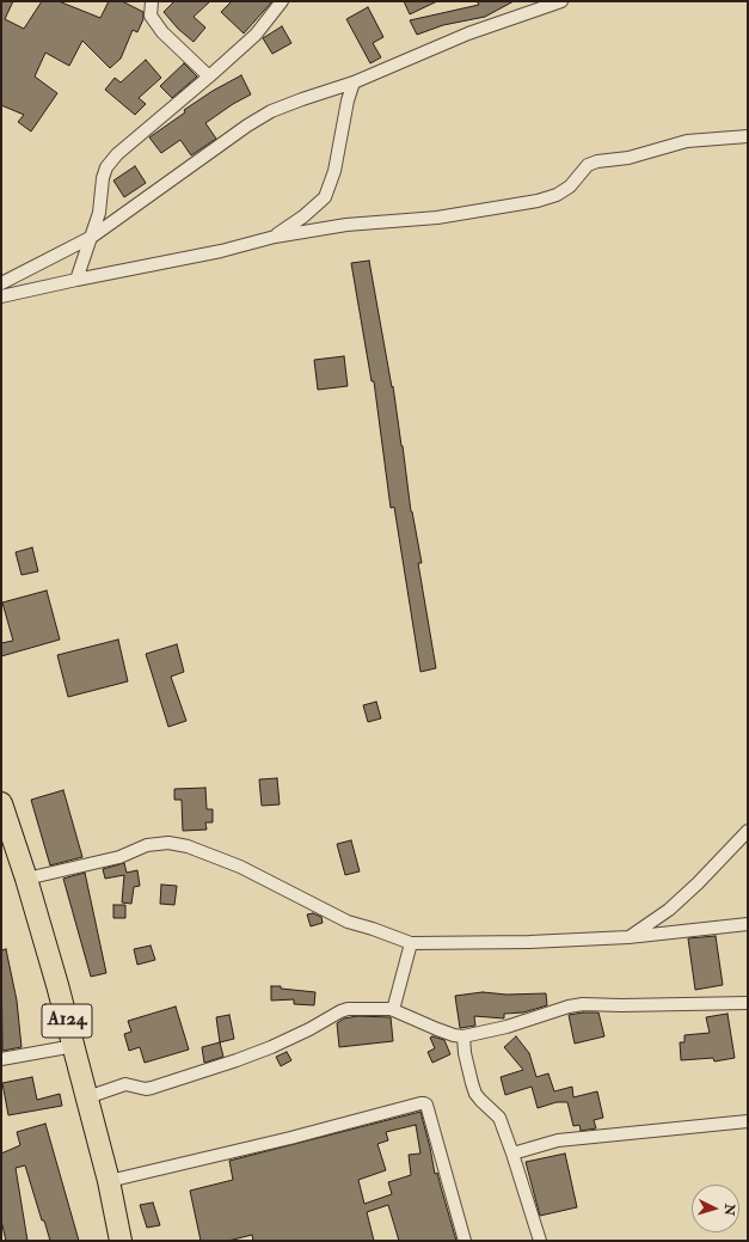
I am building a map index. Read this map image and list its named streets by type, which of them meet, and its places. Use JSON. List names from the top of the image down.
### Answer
{
  "streets": {
    "highway": ["A124"]
  },
  "north": "right"
}
